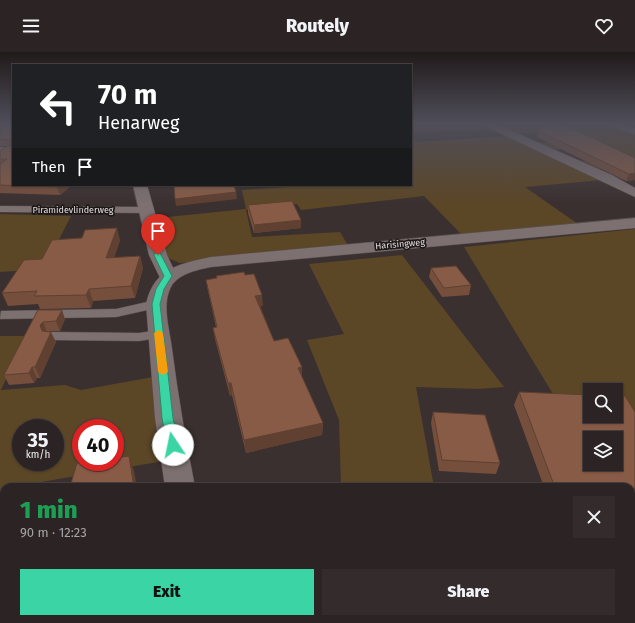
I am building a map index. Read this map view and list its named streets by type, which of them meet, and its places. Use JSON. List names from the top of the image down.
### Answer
{
  "streets": {
    "street": ["Harisingweg"],
    "lane": ["Piramidevlinderweg"]
  },
  "page": {
    "header": "Routely",
    "turn": ["70 m", "Henarweg"],
    "then": "Then",
    "speed": "35 km/h",
    "limit": "40",
    "heading": ["1 min", "90 m · 12:23"],
    "buttons": ["Exit", "Share"]
  }
}
